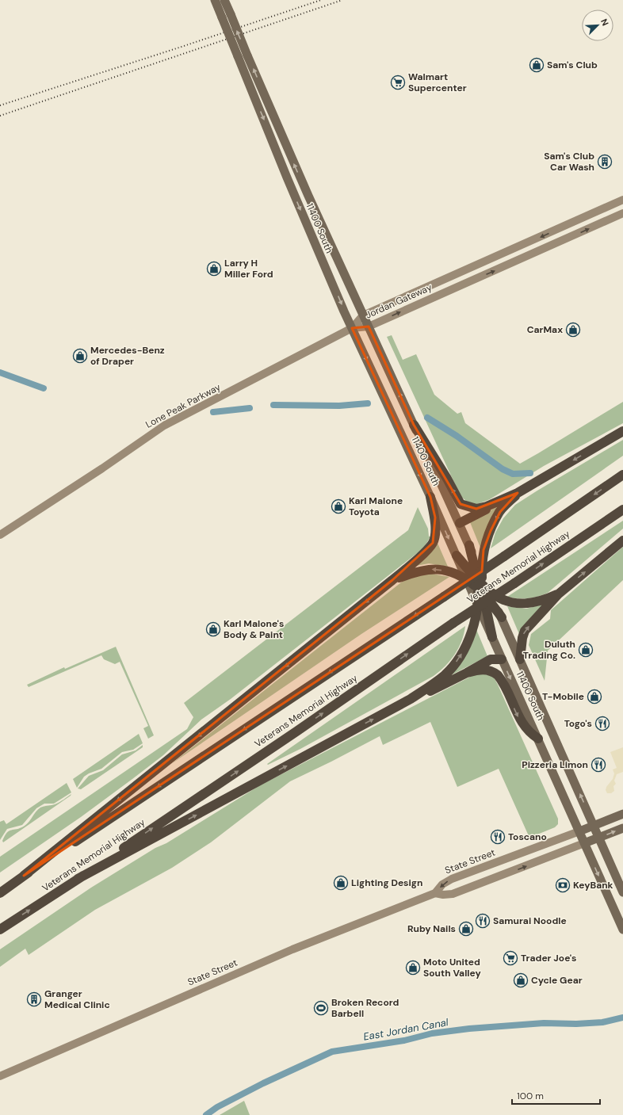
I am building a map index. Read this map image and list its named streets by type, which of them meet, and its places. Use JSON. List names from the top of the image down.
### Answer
{
  "streets": {
    "highway": ["Veterans Memorial Highway"],
    "main road": [
      "11400 South",
      "Jordan Gateway",
      "Lone Peak Parkway",
      "State Street"
    ]
  },
  "crossings": [
    ["11400 South", "Jordan Gateway"],
    ["11400 South", "Lone Peak Parkway"],
    ["11400 South", "State Street"],
    ["Jordan Gateway", "Lone Peak Parkway"]
  ],
  "water": ["East Jordan Canal"],
  "places": {
    "shop": [
      "Sam's Club",
      "Larry H Miller Ford",
      "CarMax",
      "Mercedes-Benz of Draper",
      "Karl Malone Toyota",
      "Karl Malone's Body & Paint",
      "Duluth Trading Co.",
      "T-Mobile",
      "Lighting Design",
      "Ruby Nails",
      "Moto United South Valley",
      "Cycle Gear"
    ],
    "supermarket": ["Walmart Supercenter", "Trader Joe's"],
    "building": ["Sam's Club Car Wash", "Granger Medical Clinic"],
    "restaurant": [
      "Togo's",
      "Pizzeria Limon",
      "Toscano",
      "Samurai Noodle"
    ],
    "bank": ["KeyBank"],
    "sports": ["Broken Record Barbell"]
  },
  "scale_bar": "100 m",
  "north": "top right"
}
